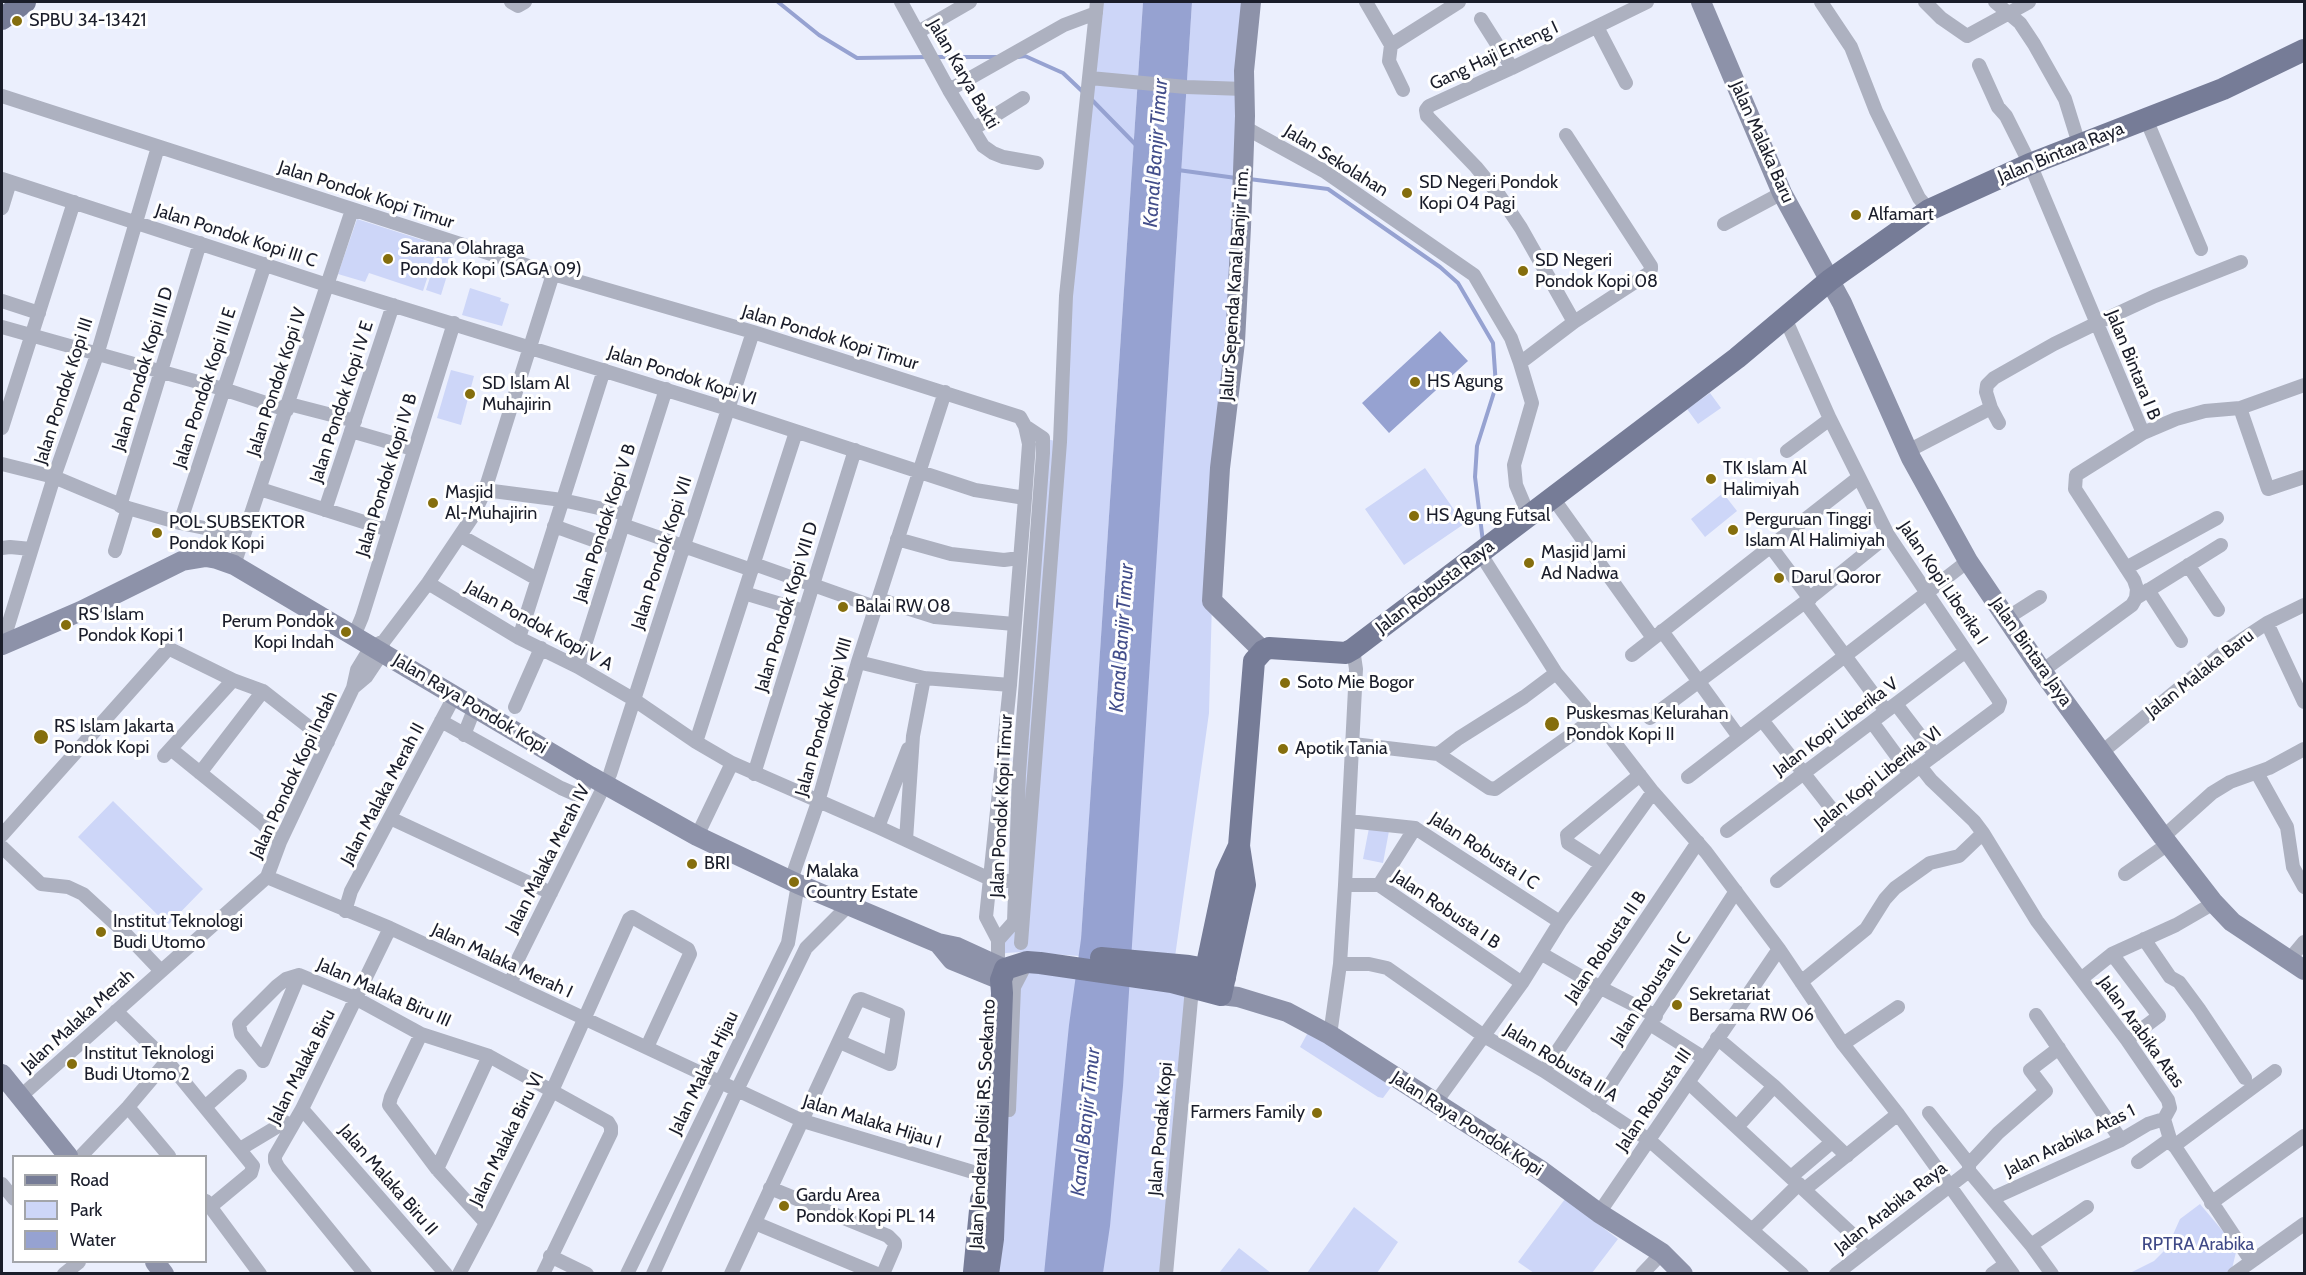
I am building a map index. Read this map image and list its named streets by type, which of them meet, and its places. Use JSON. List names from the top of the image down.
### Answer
{
  "streets": {
    "main road": [
      "Jalan Bintara Raya",
      "Jalan Robusta Raya",
      "Jalan Raya Pondok Kopi",
      "Jalan Jenderal Polisi RS. Soekanto"
    ],
    "street": [
      "Gang Haji Enteng I",
      "Jalan Karya Bakti",
      "Jalan Malaka Baru",
      "Jalan Sekolahan",
      "Jalan Pondok Kopi Timur",
      "Jalan Pondok Kopi III C",
      "Jalur Sependa Kanal Banjir Tim.",
      "Jalan Bintara I B",
      "Jalan Pondok Kopi III D",
      "Jalan Pondok Kopi VI",
      "Jalan Pondok Kopi IV",
      "Jalan Pondok Kopi III E",
      "Jalan Pondok Kopi III",
      "Jalan Pondok Kopi IV E",
      "Jalan Pondok Kopi IV B",
      "Jalan Pondok Kopi V B",
      "Jalan Pondok Kopi VII",
      "Jalan Kopi Liberika I",
      "Jalan Pondok Kopi VII D",
      "Jalan Pondok Kopi V A",
      "Jalan Bintara Jaya",
      "Jalan Pondok Kopi VIII",
      "Jalan Kopi Liberika V",
      "Jalan Pondok Kopi Indah",
      "Jalan Kopi Liberika VI",
      "Jalan Malaka Merah II",
      "Jalan Robusta I C",
      "Jalan Malaka Merah IV",
      "Jalan Robusta I B",
      "Jalan Robusta II B",
      "Jalan Malaka Merah I",
      "Jalan Robusta II C",
      "Jalan Malaka Biru III",
      "Jalan Malaka Merah",
      "Jalan Arabika Atas",
      "Jalan Robusta II A",
      "Jalan Malaka Biru",
      "Jalan Malaka Hijau",
      "Jalan Robusta III",
      "Jalan Malaka Hijau I",
      "Jalan Pondak Kopi",
      "Jalan Malaka Biru VI",
      "Jalan Arabika Atas 1",
      "Jalan Malaka Biru II",
      "Jalan Arabika Raya"
    ]
  },
  "crossings": [
    ["Jalan Malaka Baru", "Jalan Bintara Raya"],
    ["Jalan Malaka Baru", "Jalan Robusta Raya"],
    ["Jalan Malaka Baru", "Jalan Bintara Jaya"],
    ["Jalan Bintara Raya", "Jalan Bintara I B"],
    ["Jalan Bintara Raya", "Jalan Robusta Raya"],
    ["Jalan Bintara Raya", "Jalan Bintara Jaya"],
    ["Jalan Sekolahan", "Jalur Sependa Kanal Banjir Tim."],
    ["Jalan Sekolahan", "Jalan Robusta Raya"],
    ["Jalan Pondok Kopi Timur", "Jalan Pondok Kopi VI"],
    ["Jalan Pondok Kopi Timur", "Jalan Pondok Kopi IV"],
    ["Jalan Pondok Kopi Timur", "Jalan Pondok Kopi III"],
    ["Jalan Pondok Kopi Timur", "Jalan Pondok Kopi VII"],
    ["Jalan Pondok Kopi Timur", "Jalan Pondok Kopi V A"],
    ["Jalan Pondok Kopi Timur", "Jalan Raya Pondok Kopi"],
    ["Jalan Pondok Kopi Timur", "Jalan Pondok Kopi VIII"],
    ["Jalan Pondok Kopi Timur", "Jalan Pondok Kopi Indah"],
    ["Jalan Pondok Kopi Timur", "Jalan Jenderal Polisi RS. Soekanto"],
    ["Jalan Pondok Kopi III C", "Jalan Pondok Kopi III D"],
    ["Jalan Pondok Kopi III C", "Jalan Pondok Kopi VI"],
    ["Jalan Pondok Kopi III C", "Jalan Pondok Kopi IV"],
    ["Jalan Pondok Kopi III C", "Jalan Pondok Kopi III E"],
    ["Jalan Pondok Kopi III C", "Jalan Pondok Kopi III"],
    ["Jalan Pondok Kopi VI", "Jalan Pondok Kopi IV"],
    ["Jalan Pondok Kopi VI", "Jalan Pondok Kopi IV E"],
    ["Jalan Pondok Kopi VI", "Jalan Pondok Kopi IV B"],
    ["Jalan Pondok Kopi VI", "Jalan Pondok Kopi V B"],
    ["Jalan Pondok Kopi VI", "Jalan Pondok Kopi VII"],
    ["Jalan Pondok Kopi VI", "Jalan Pondok Kopi VII D"],
    ["Jalan Pondok Kopi VI", "Jalan Pondok Kopi VIII"],
    ["Jalan Pondok Kopi VI", "Jalan Pondok Kopi Indah"],
    ["Jalan Pondok Kopi IV", "Jalan Raya Pondok Kopi"],
    ["Jalan Pondok Kopi III", "Jalan Raya Pondok Kopi"],
    ["Jalan Pondok Kopi IV B", "Jalan Raya Pondok Kopi"],
    ["Jalan Pondok Kopi V B", "Jalan Pondok Kopi V A"],
    ["Jalan Pondok Kopi VII", "Jalan Pondok Kopi V A"],
    ["Jalan Pondok Kopi VII", "Jalan Raya Pondok Kopi"],
    ["Jalan Pondok Kopi VII", "Jalan Malaka Merah IV"],
    ["Jalan Kopi Liberika I", "Jalan Robusta Raya"],
    ["Jalan Kopi Liberika I", "Jalan Kopi Liberika V"],
    ["Jalan Kopi Liberika I", "Jalan Kopi Liberika VI"],
    ["Jalan Robusta Raya", "Jalan Bintara Jaya"],
    ["Jalan Pondok Kopi VII D", "Jalan Pondok Kopi V A"],
    ["Jalan Pondok Kopi V A", "Jalan Pondok Kopi VIII"],
    ["Jalan Pondok Kopi V A", "Jalan Pondok Kopi Indah"],
    ["Jalan Raya Pondok Kopi", "Jalan Pondok Kopi VIII"],
    ["Jalan Raya Pondok Kopi", "Jalan Pondok Kopi Indah"],
    ["Jalan Raya Pondok Kopi", "Jalan Malaka Merah II"],
    ["Jalan Raya Pondok Kopi", "Jalan Malaka Merah IV"],
    ["Jalan Raya Pondok Kopi", "Jalan Malaka Hijau"],
    ["Jalan Raya Pondok Kopi", "Jalan Robusta III"],
    ["Jalan Raya Pondok Kopi", "Jalan Jenderal Polisi RS. Soekanto"],
    ["Jalan Raya Pondok Kopi", "Jalan Pondak Kopi"],
    ["Jalan Pondok Kopi VIII", "Jalan Malaka Hijau"],
    ["Jalan Kopi Liberika V", "Jalan Arabika Atas"],
    ["Jalan Pondok Kopi Indah", "Jalan Malaka Merah I"],
    ["Jalan Pondok Kopi Indah", "Jalan Malaka Merah"],
    ["Jalan Kopi Liberika VI", "Jalan Arabika Atas"],
    ["Jalan Malaka Merah II", "Jalan Malaka Merah I"],
    ["Jalan Malaka Merah IV", "Jalan Malaka Merah I"],
    ["Jalan Robusta II B", "Jalan Robusta II A"],
    ["Jalan Malaka Merah I", "Jalan Malaka Merah"],
    ["Jalan Malaka Merah I", "Jalan Malaka Biru"],
    ["Jalan Malaka Merah I", "Jalan Malaka Hijau"],
    ["Jalan Malaka Merah I", "Jalan Malaka Hijau I"],
    ["Jalan Malaka Merah I", "Jalan Malaka Biru VI"],
    ["Jalan Robusta II C", "Jalan Robusta II A"],
    ["Jalan Malaka Biru III", "Jalan Malaka Biru"],
    ["Jalan Malaka Biru III", "Jalan Malaka Biru VI"],
    ["Jalan Arabika Atas", "Jalan Arabika Atas 1"],
    ["Jalan Robusta II A", "Jalan Robusta III"],
    ["Jalan Malaka Biru", "Jalan Malaka Biru II"],
    ["Jalan Malaka Hijau", "Jalan Malaka Hijau I"],
    ["Jalan Malaka Hijau I", "Jalan Jenderal Polisi RS. Soekanto"]
  ],
  "water": ["Kanal Banjir Timur"],
  "parks": ["RPTRA Arabika"],
  "places": [
    "SPBU 34-13421",
    "SD Negeri Pondok Kopi 04 Pagi",
    "Alfamart",
    "Sarana Olahraga Pondok Kopi (SAGA 09)",
    "SD Negeri Pondok Kopi 08",
    "HS Agung",
    "SD Islam Al Muhajirin",
    "TK Islam Al Halimiyah",
    "Masjid Al-Muhajirin",
    "HS Agung Futsal",
    "Perguruan Tinggi Islam Al Halimiyah",
    "POL SUBSEKTOR Pondok Kopi",
    "Masjid Jami Ad Nadwa",
    "Darul Qoror",
    "Balai RW 08",
    "RS Islam Pondok Kopi 1",
    "Perum Pondok Kopi Indah",
    "Soto Mie Bogor",
    "Puskesmas Kelurahan Pondok Kopi II",
    "RS Islam Jakarta Pondok Kopi",
    "Apotik Tania",
    "BRI",
    "Malaka Country Estate",
    "Institut Teknologi Budi Utomo",
    "Sekretariat Bersama RW 06",
    "Institut Teknologi Budi Utomo 2",
    "Farmers Family",
    "Gardu Area Pondok Kopi PL 14"
  ],
  "legend": ["Road", "Park", "Water"]
}
